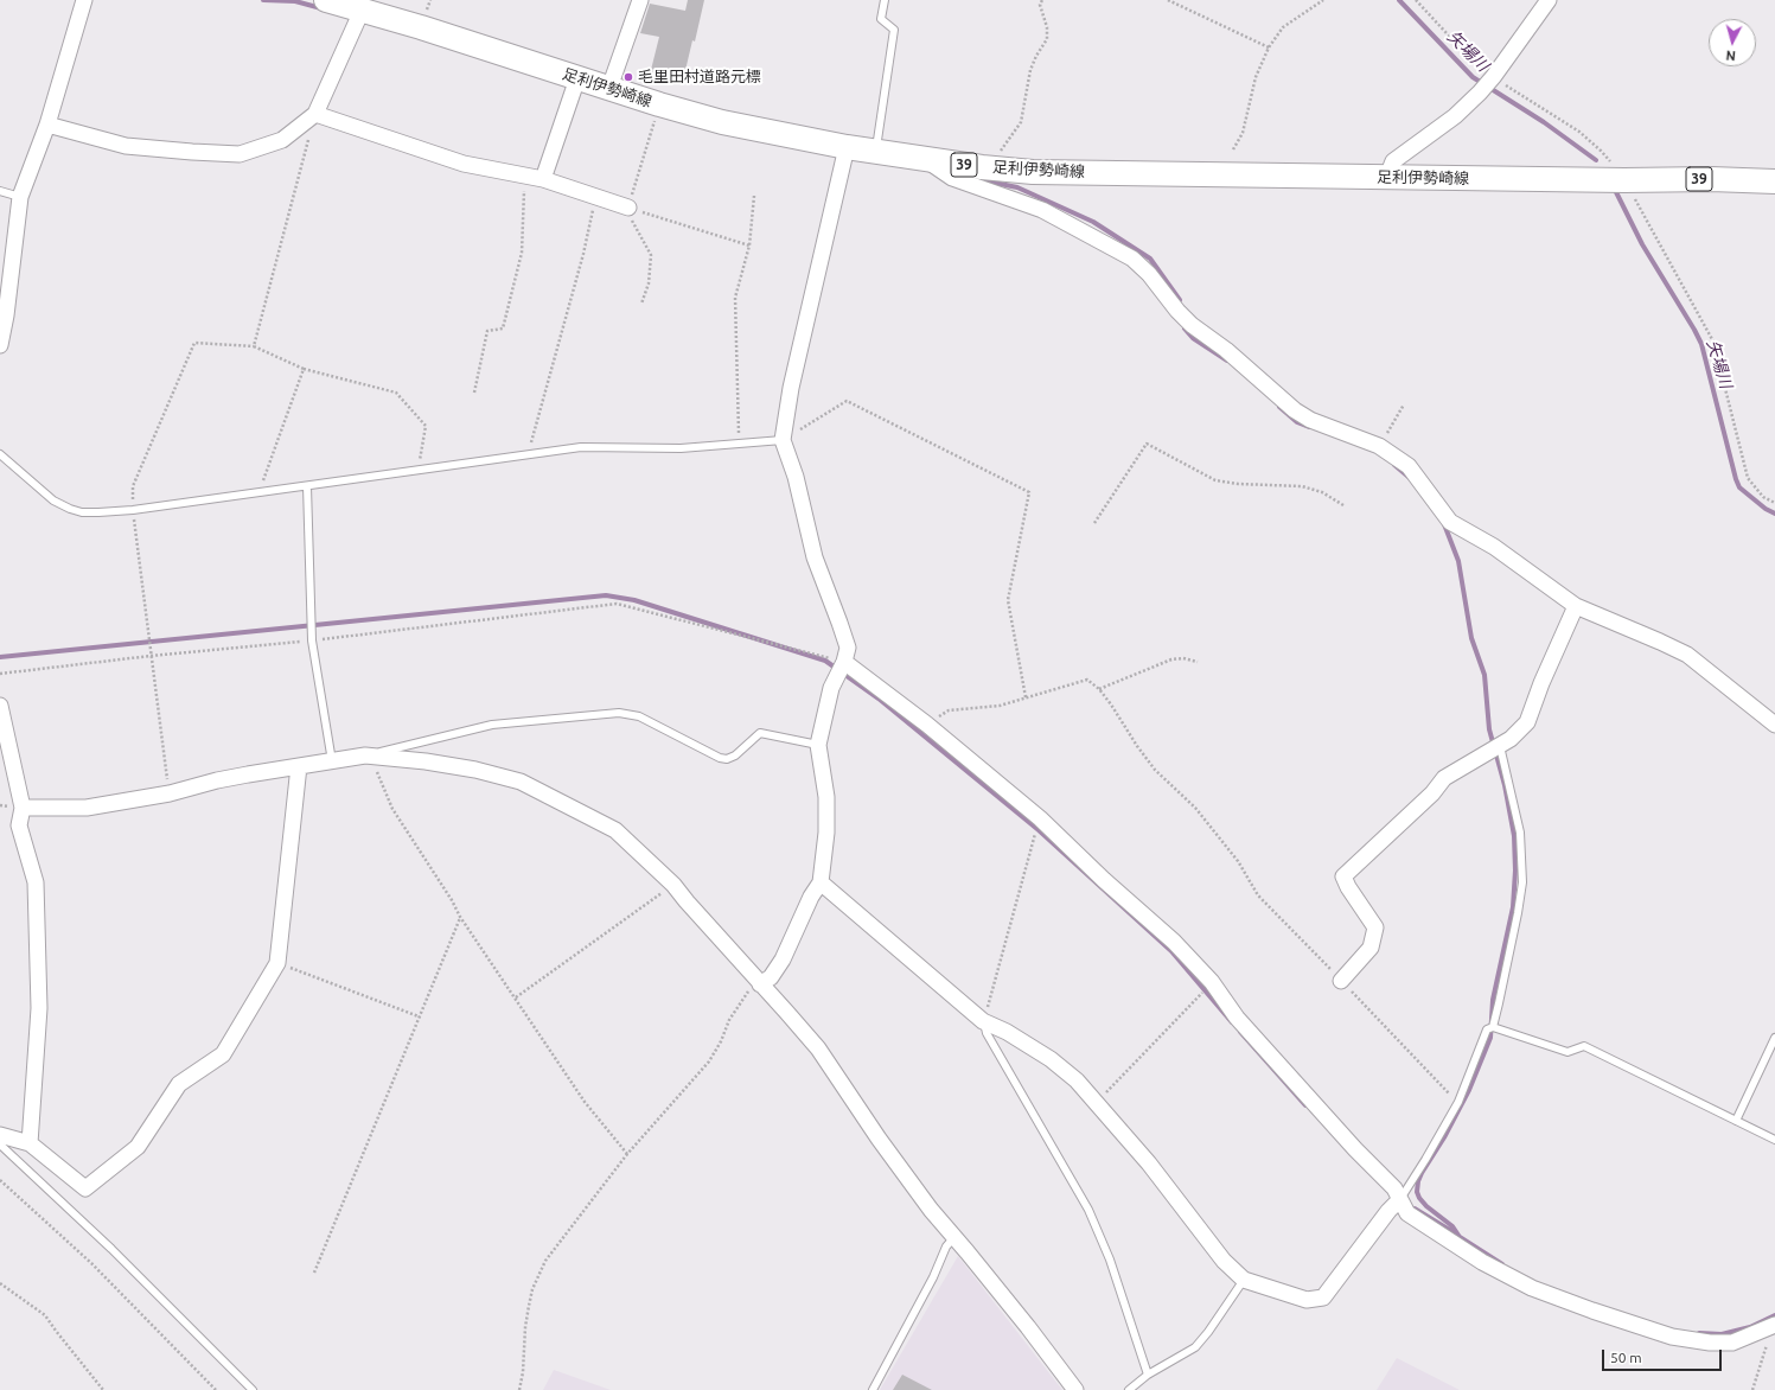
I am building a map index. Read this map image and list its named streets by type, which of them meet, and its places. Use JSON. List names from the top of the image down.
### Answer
{
  "streets": {
    "main road": ["足利伊勢崎線", "39"]
  },
  "water": ["矢場川"],
  "places": ["毛里田村道路元標"],
  "scale_bar": "50 m",
  "north": "bottom"
}
